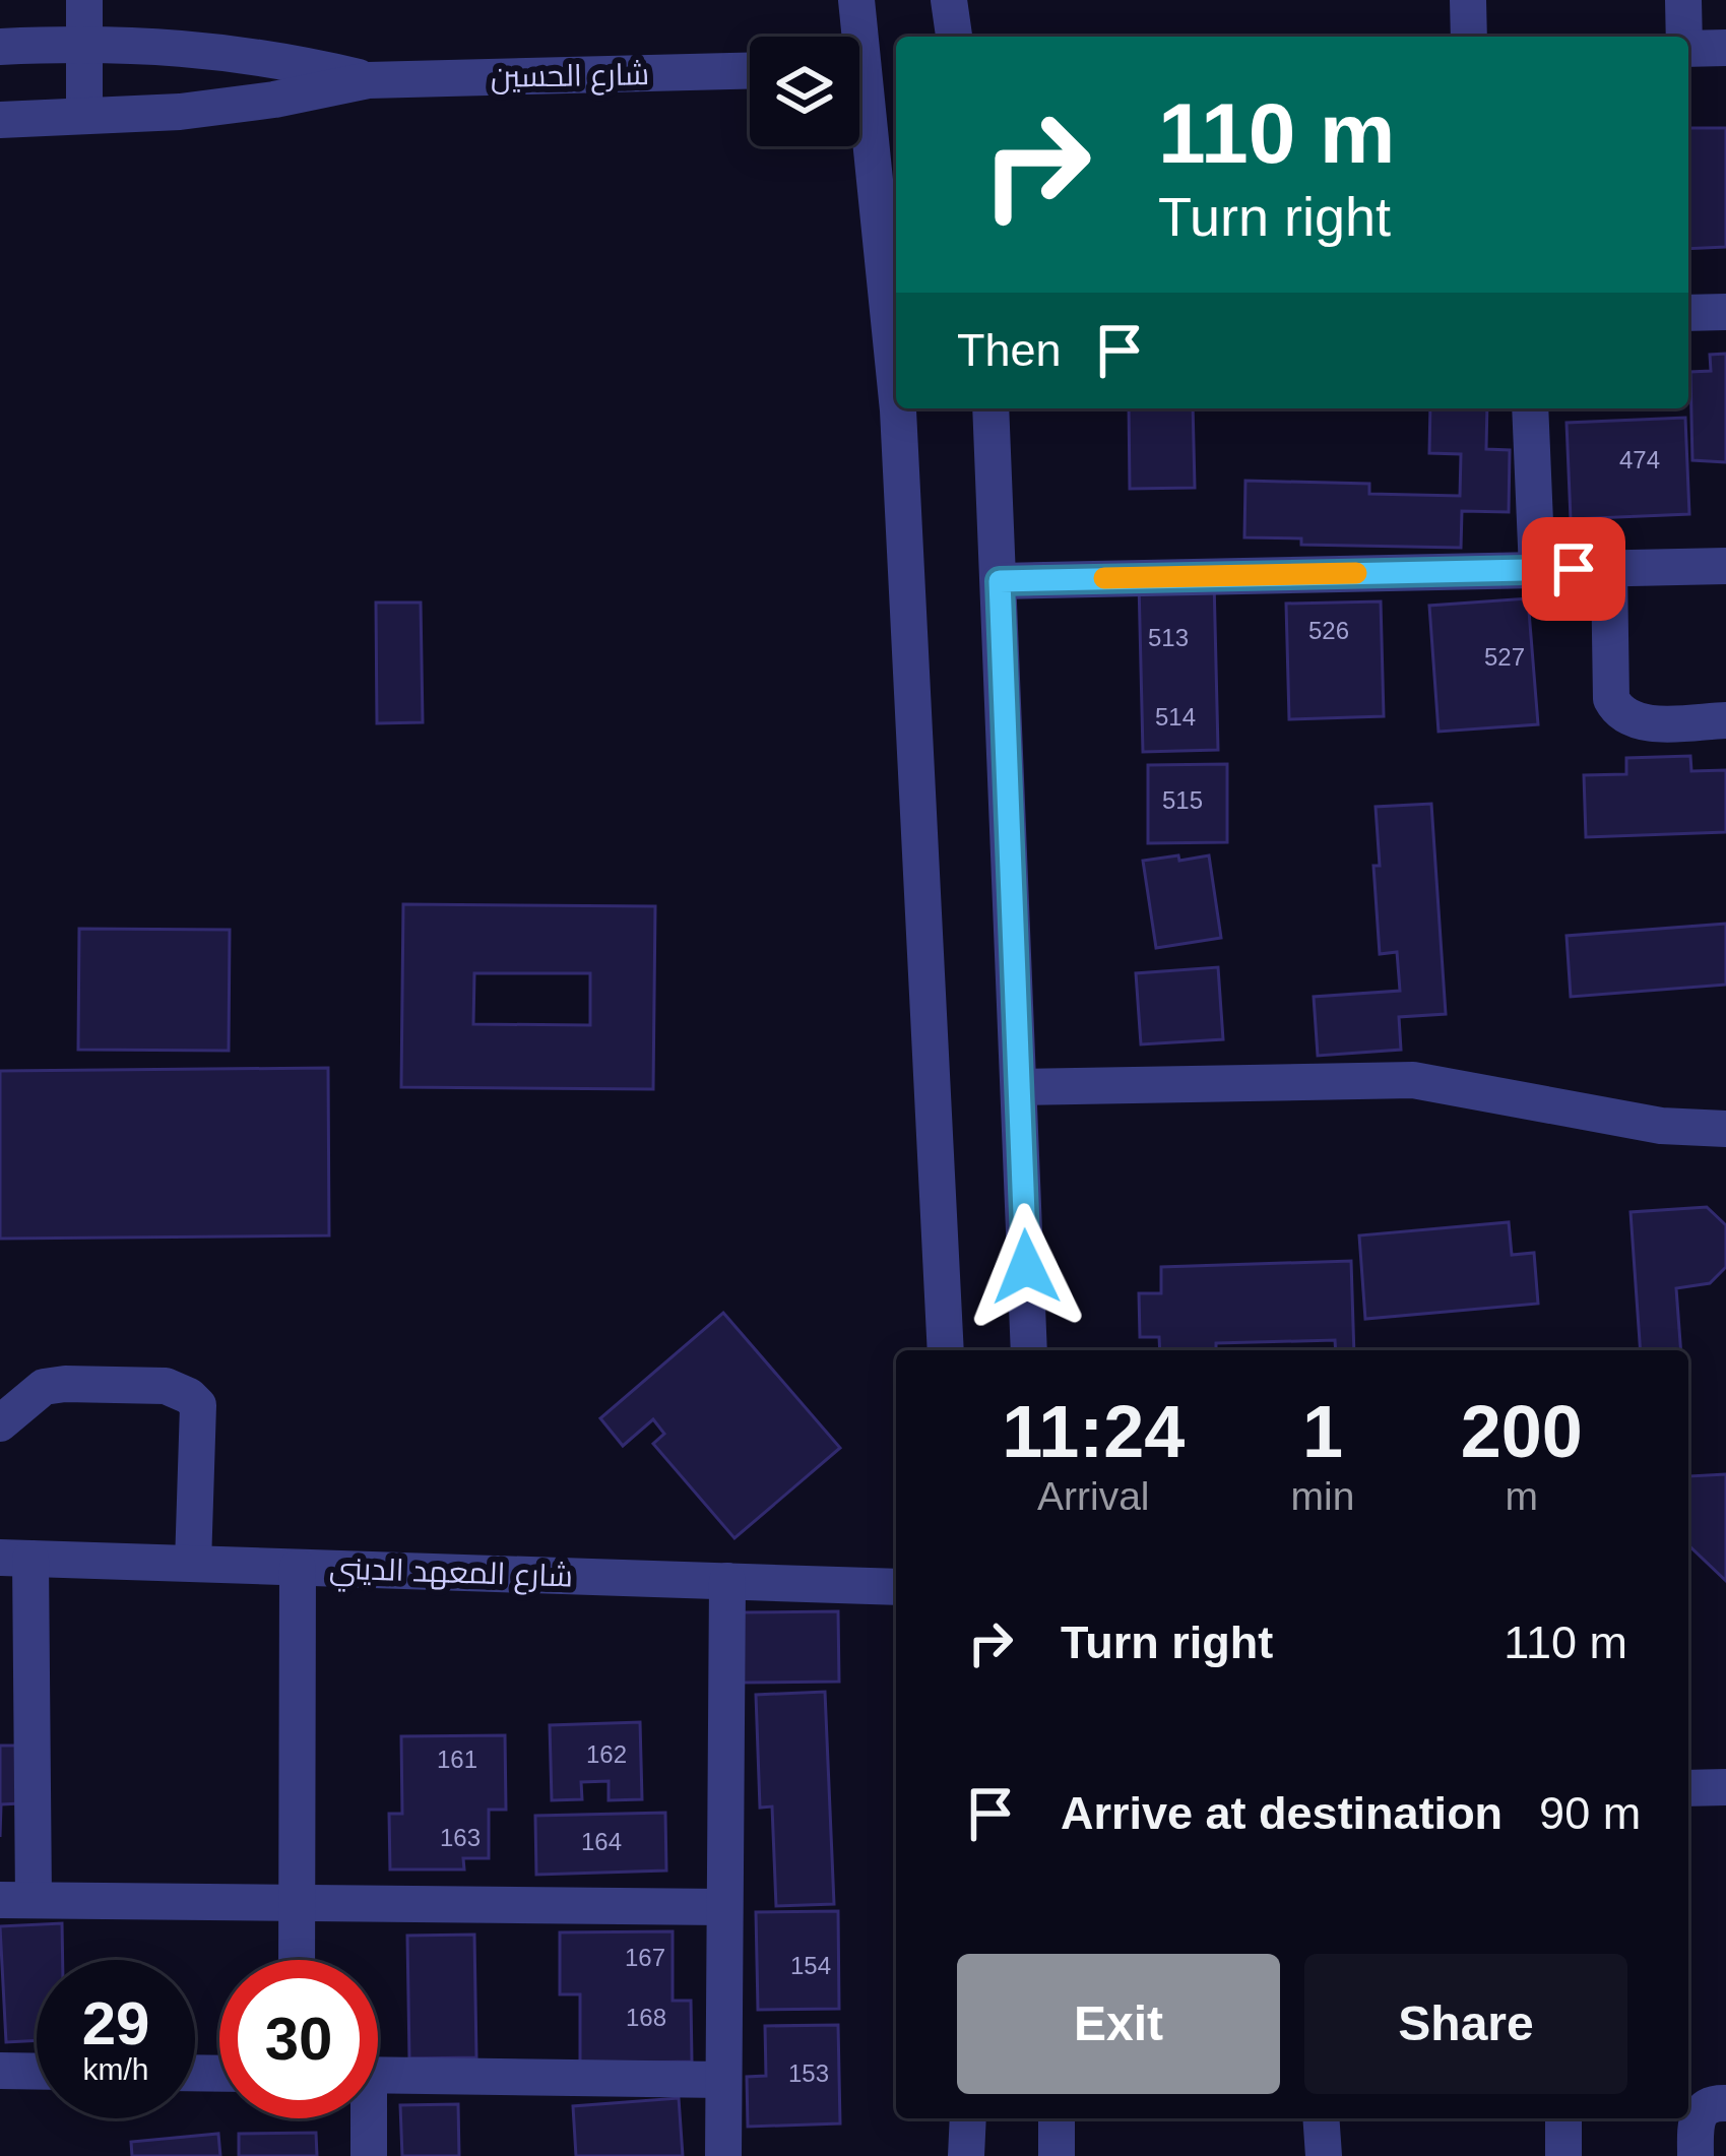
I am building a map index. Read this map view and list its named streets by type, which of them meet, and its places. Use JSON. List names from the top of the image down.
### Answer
{
  "streets": {
    "street": ["شارع الحسين", "شارع المعهد الديني"]
  },
  "house_numbers": [
    "474",
    "526",
    "513",
    "527",
    "514",
    "515",
    "162",
    "161",
    "163",
    "164",
    "167",
    "154",
    "168",
    "153"
  ],
  "page": {
    "turn": ["110 m", "Turn right"],
    "then": "Then",
    "eta": [
      "11:24",
      "Arrival",
      "1",
      "min",
      "200",
      "m"
    ],
    "list": [
      {
        "name": "Turn right",
        "value": "110 m"
      },
      {
        "name": "Arrive at destination",
        "value": "90 m"
      }
    ],
    "buttons": ["Exit", "Share"],
    "speed": "29 km/h",
    "limit": "30"
  }
}
